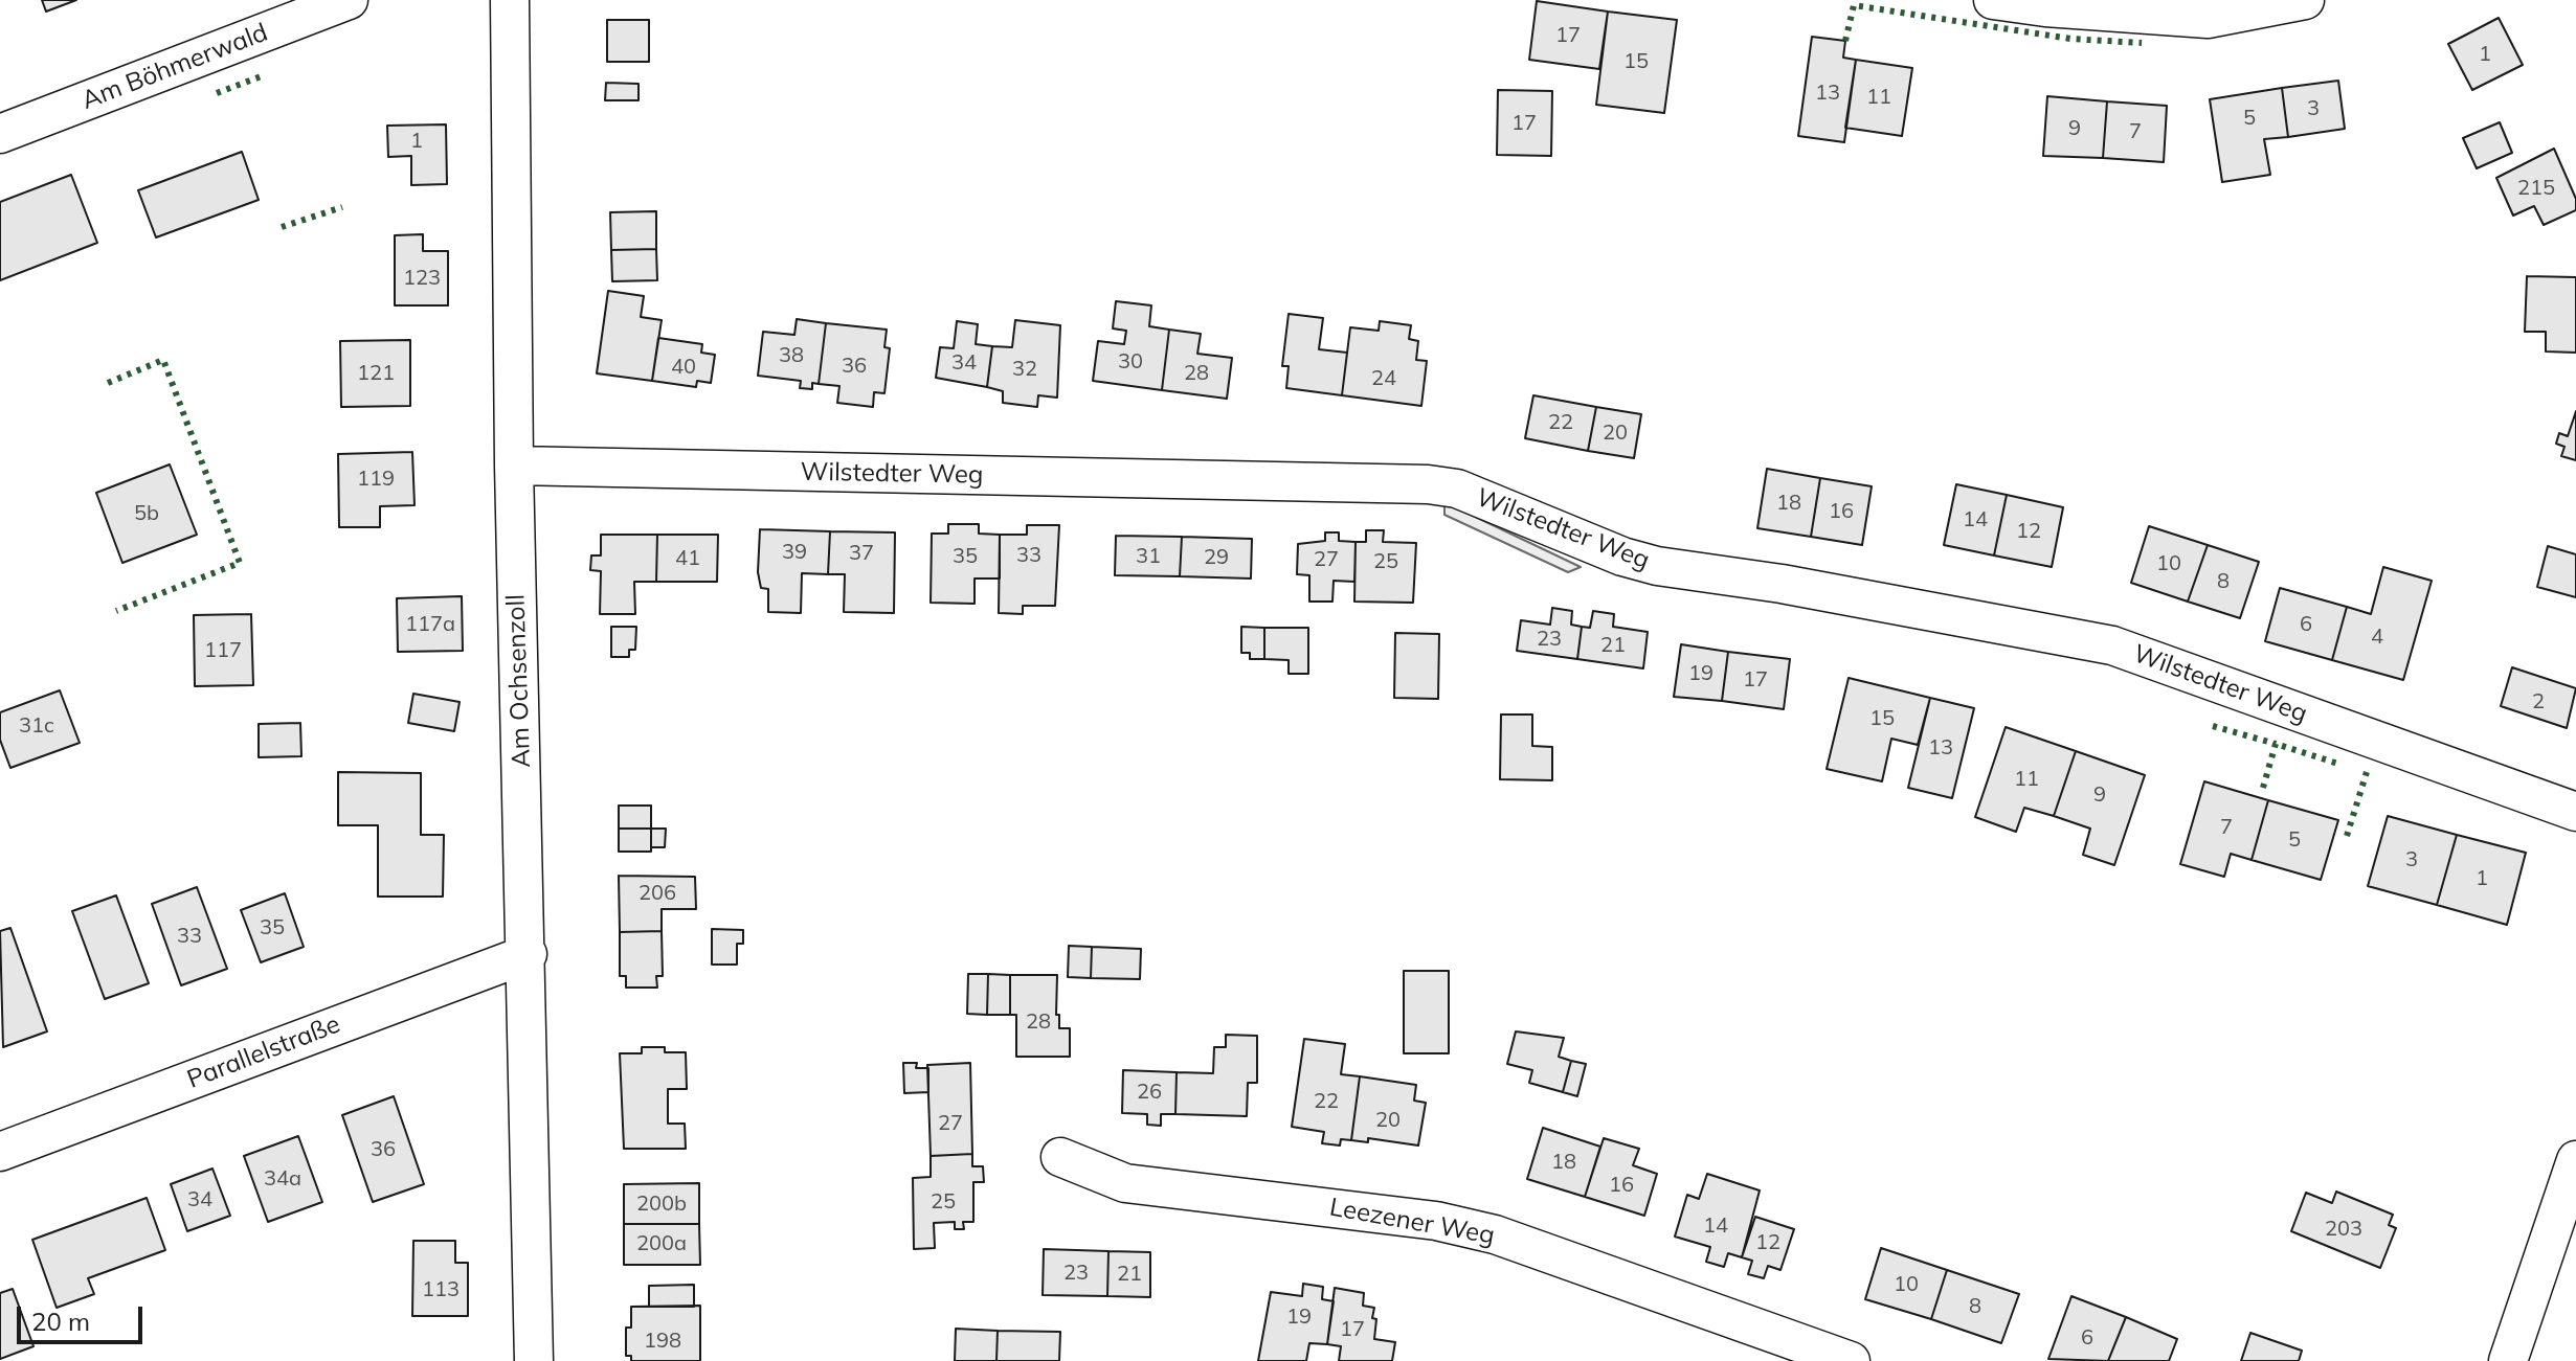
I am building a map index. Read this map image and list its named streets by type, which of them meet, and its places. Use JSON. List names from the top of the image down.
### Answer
{
  "streets": {
    "street": [
      "Am Böhmerwald",
      "Wilstedter Weg",
      "Am Ochsenzoll",
      "Parallelstraße",
      "Leezener Weg"
    ]
  },
  "crossings": [
    ["Wilstedter Weg", "Am Ochsenzoll"],
    ["Am Ochsenzoll", "Parallelstraße"]
  ],
  "house_numbers": [
    "17",
    "1",
    "15",
    "13",
    "11",
    "3",
    "5",
    "17",
    "9",
    "7",
    "1",
    "215",
    "123",
    "38",
    "30",
    "34",
    "36",
    "40",
    "32",
    "121",
    "28",
    "24",
    "22",
    "20",
    "119",
    "18",
    "16",
    "5b",
    "14",
    "12",
    "39",
    "37",
    "33",
    "35",
    "31",
    "29",
    "41",
    "27",
    "25",
    "10",
    "8",
    "117a",
    "6",
    "4",
    "23",
    "21",
    "117",
    "19",
    "17",
    "2",
    "15",
    "31c",
    "13",
    "11",
    "9",
    "7",
    "5",
    "3",
    "1",
    "206",
    "35",
    "33",
    "28",
    "26",
    "22",
    "20",
    "27",
    "36",
    "18",
    "34a",
    "16",
    "34",
    "25",
    "200b",
    "14",
    "203",
    "12",
    "200a",
    "23",
    "21",
    "10",
    "113",
    "8",
    "19",
    "17",
    "6",
    "198"
  ],
  "scale_bar": "20 m"
}
